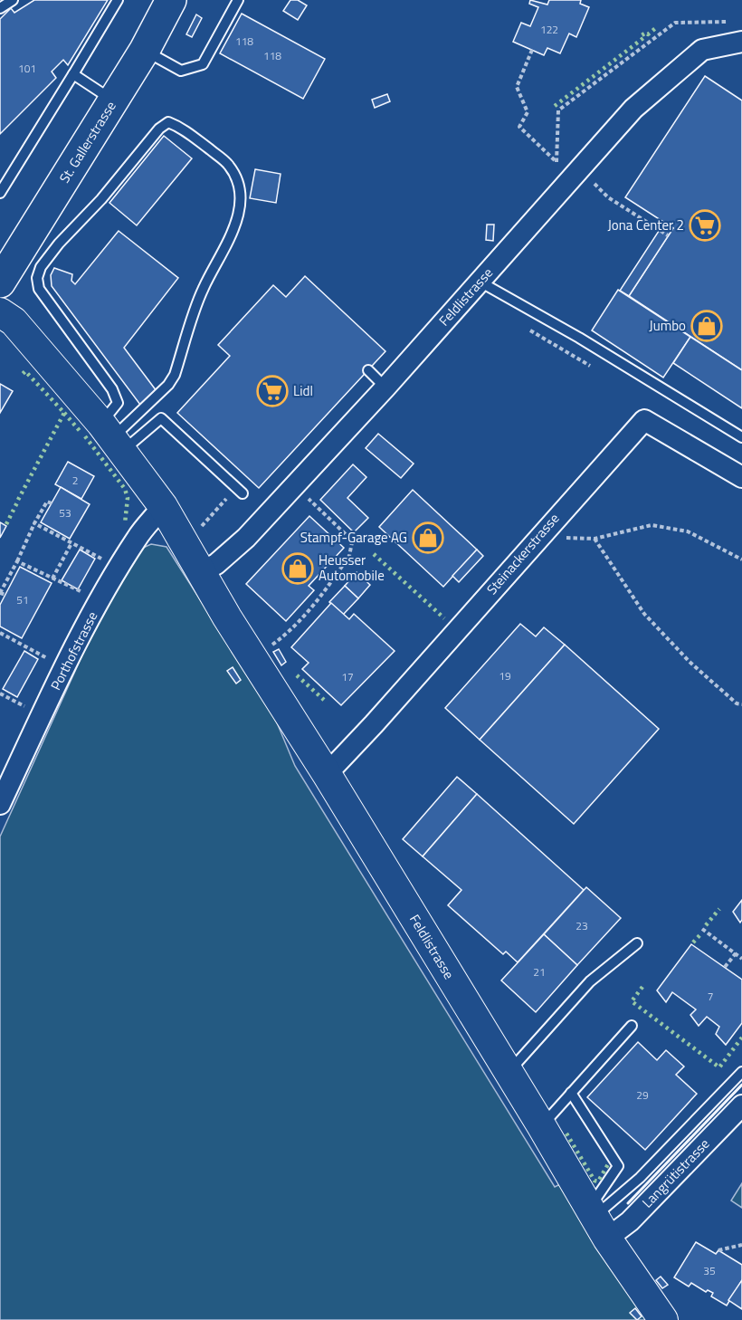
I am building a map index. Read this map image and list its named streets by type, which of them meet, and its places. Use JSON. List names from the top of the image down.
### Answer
{
  "streets": {
    "main road": ["St. Gallerstrasse"],
    "street": [
      "Feldlistrasse",
      "Steinackerstrasse",
      "Porthofstrasse",
      "Langrütistrasse"
    ]
  },
  "crossings": [
    ["Feldlistrasse", "Steinackerstrasse"],
    ["Feldlistrasse", "Porthofstrasse"],
    ["Feldlistrasse", "Langrütistrasse"]
  ],
  "places": {
    "supermarket": ["Jona Center 2", "Lidl"],
    "shop": ["Jumbo", "Stampf-Garage AG", "Heusser Automobile"]
  },
  "house_numbers": [
    "122",
    "118",
    "118",
    "101",
    "2",
    "53",
    "51",
    "19",
    "17",
    "23",
    "21",
    "7",
    "29",
    "35"
  ]
}
